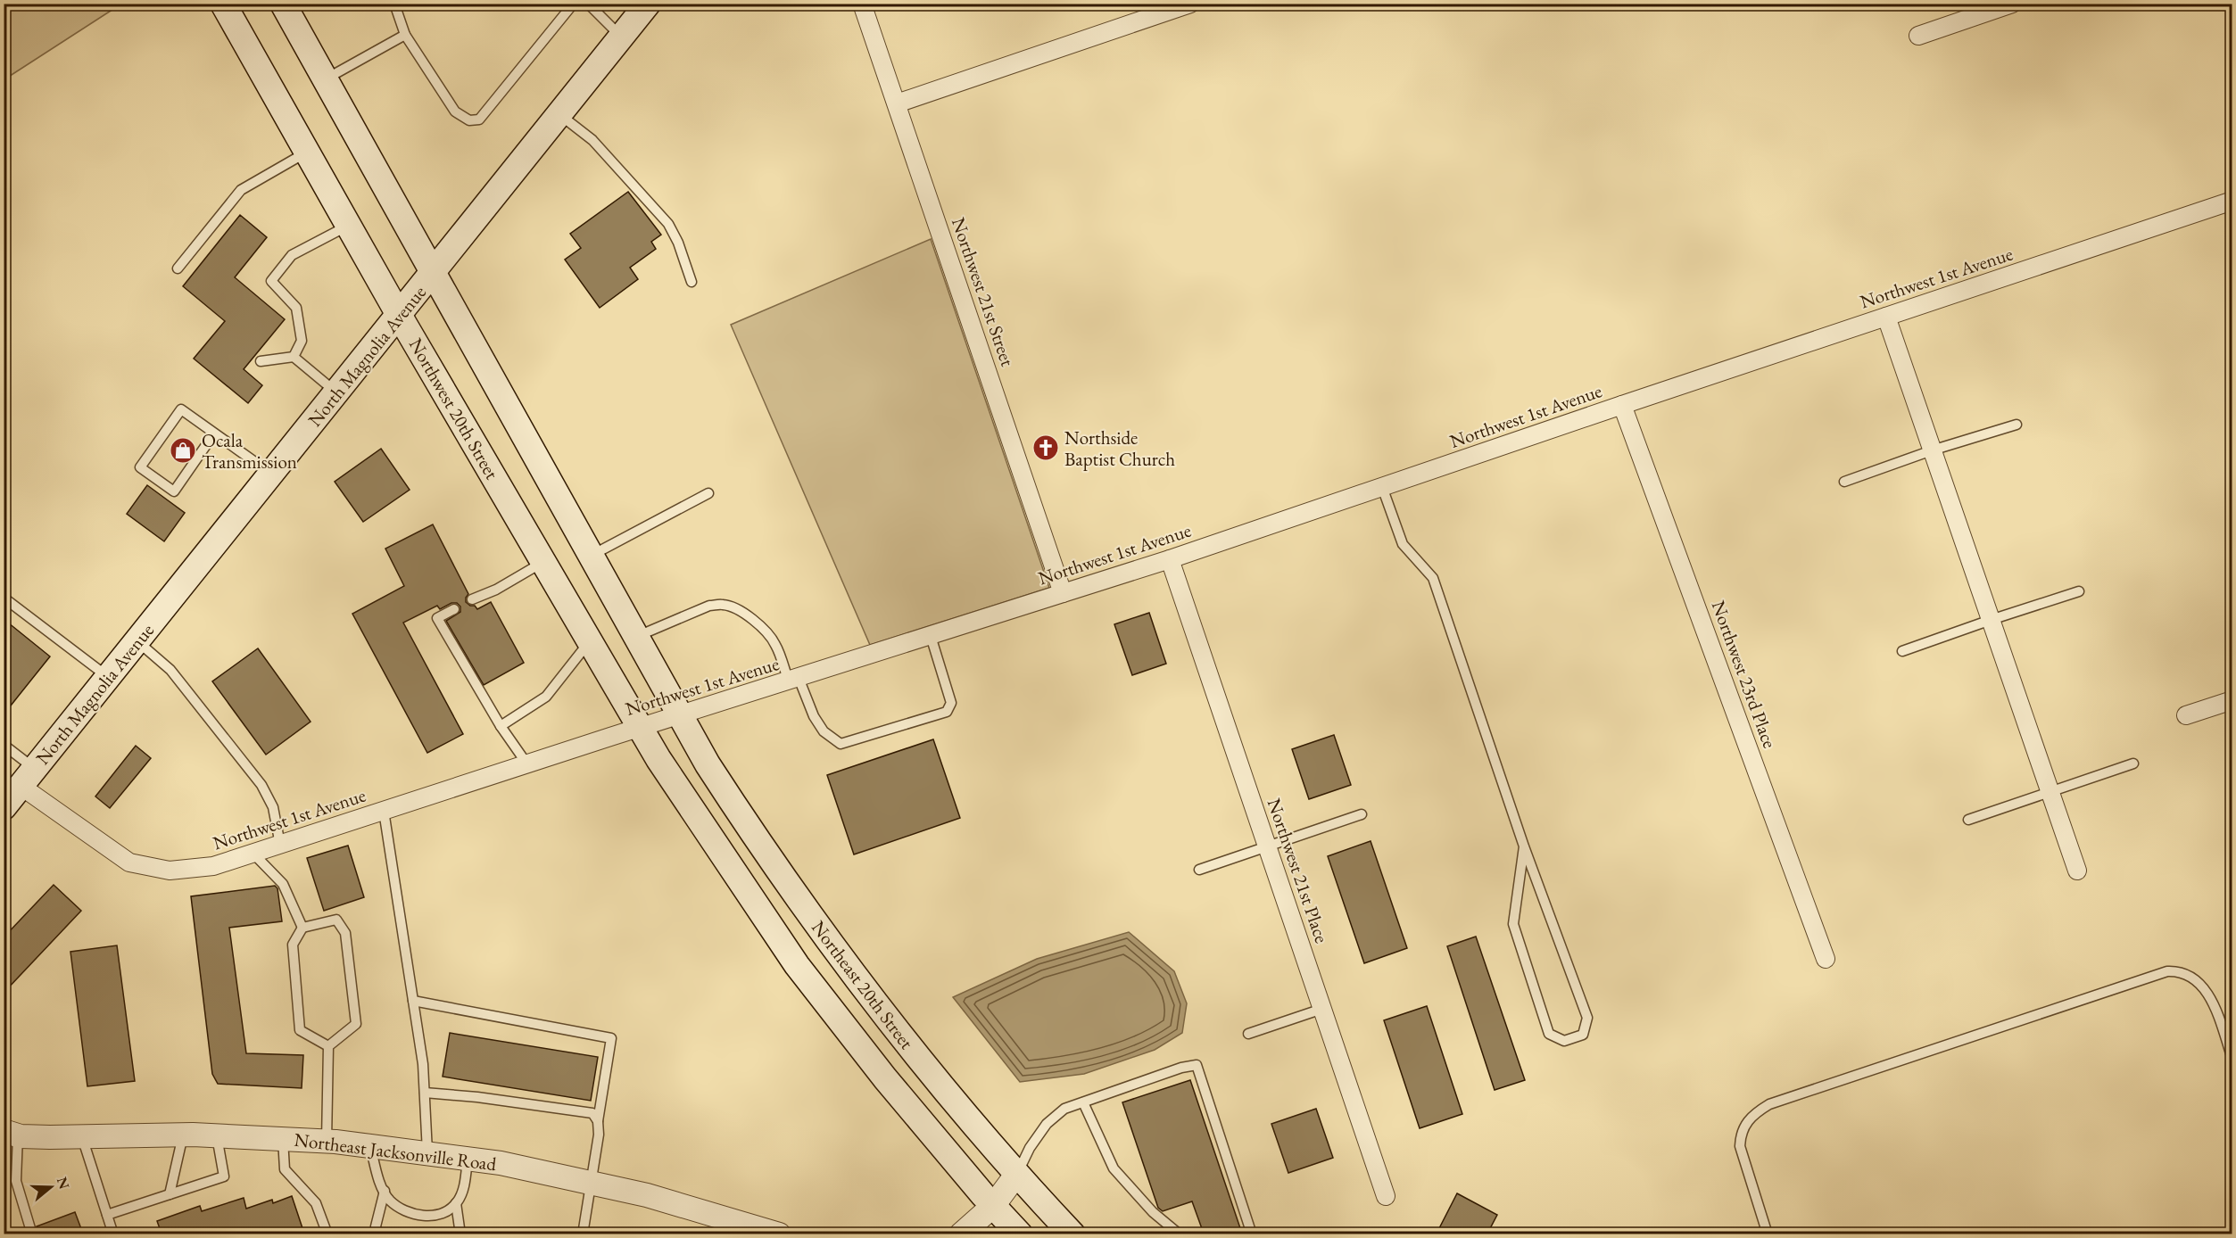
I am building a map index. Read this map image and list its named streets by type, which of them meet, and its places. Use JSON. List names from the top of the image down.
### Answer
{
  "streets": {
    "main road": ["North Magnolia Avenue", "Northwest 20th Street", "Northeast 20th Street"],
    "street": [
      "Northwest 1st Avenue",
      "Northwest 21st Street",
      "Northwest 23rd Place",
      "Northwest 21st Place",
      "Northeast Jacksonville Road"
    ]
  },
  "crossings": [
    ["Northwest 1st Avenue", "Northwest 21st Street"],
    ["Northwest 1st Avenue", "North Magnolia Avenue"],
    ["Northwest 1st Avenue", "Northwest 20th Street"],
    ["Northwest 1st Avenue", "Northwest 23rd Place"],
    ["Northwest 1st Avenue", "Northwest 21st Place"],
    ["Northwest 1st Avenue", "Northeast 20th Street"],
    ["North Magnolia Avenue", "Northwest 20th Street"],
    ["Northwest 20th Street", "Northeast 20th Street"]
  ],
  "places": {
    "church": ["Northside Baptist Church"],
    "shop": ["Ocala Transmission"]
  },
  "north": "right"
}
